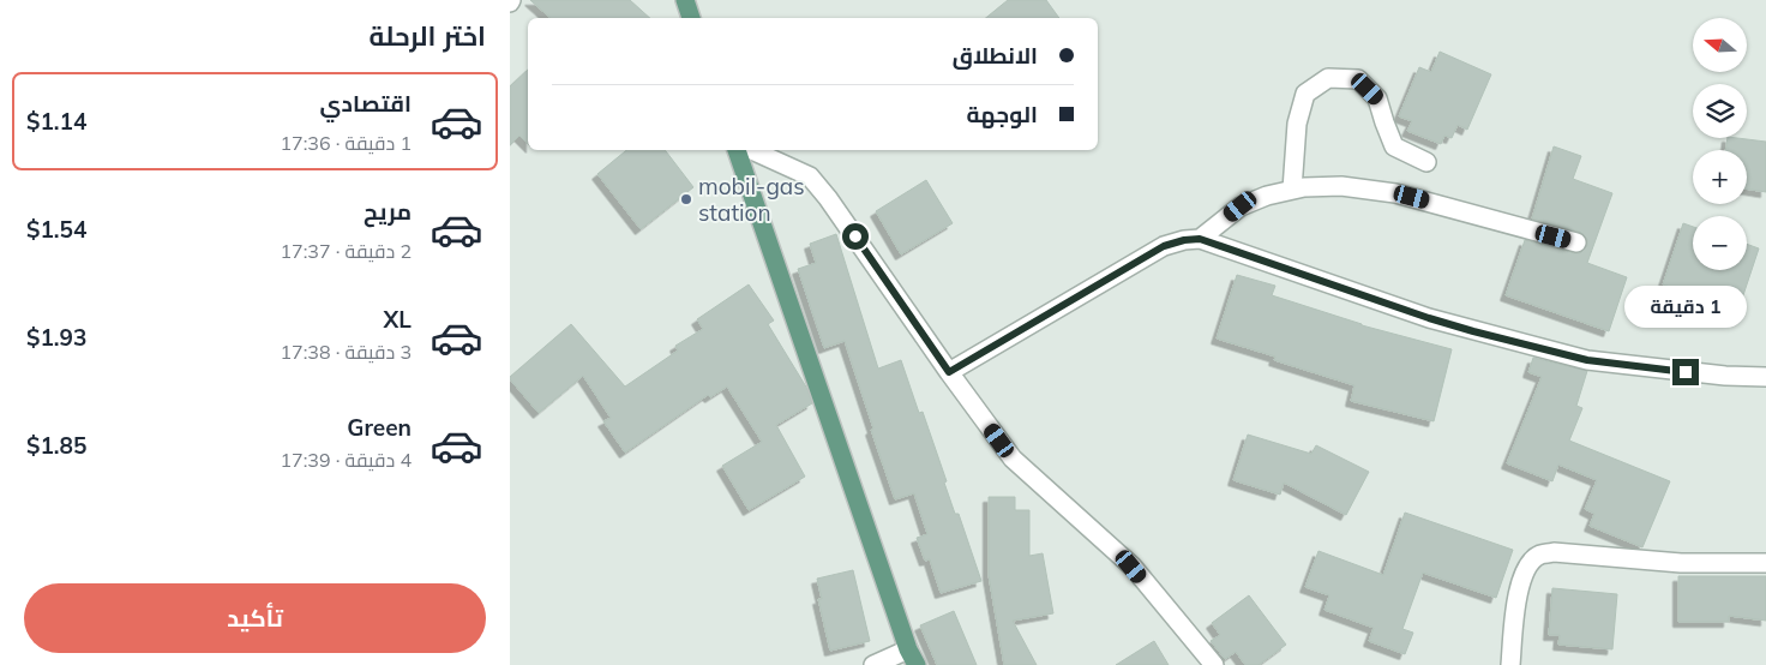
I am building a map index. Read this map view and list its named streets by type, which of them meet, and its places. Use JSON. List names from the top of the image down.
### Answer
{
  "places": ["mobil-gas station"],
  "north": "left",
  "page": {
    "heading": "اختر الرحلة",
    "map_buttons": ["+", "−"],
    "banner": ["الانطلاق", "الوجهة"],
    "list": [
      {
        "name": "اقتصادي",
        "note": "1 دقيقة · 17:36",
        "value": "$1.14"
      },
      {
        "name": "مريح",
        "note": "2 دقيقة · 17:37",
        "value": "$1.54"
      },
      {
        "name": "XL",
        "note": "3 دقيقة · 17:38",
        "value": "$1.93"
      },
      {
        "name": "Green",
        "note": "4 دقيقة · 17:39",
        "value": "$1.85"
      }
    ],
    "bubble": "1 دقيقة",
    "buttons": "تأكيد"
  }
}
